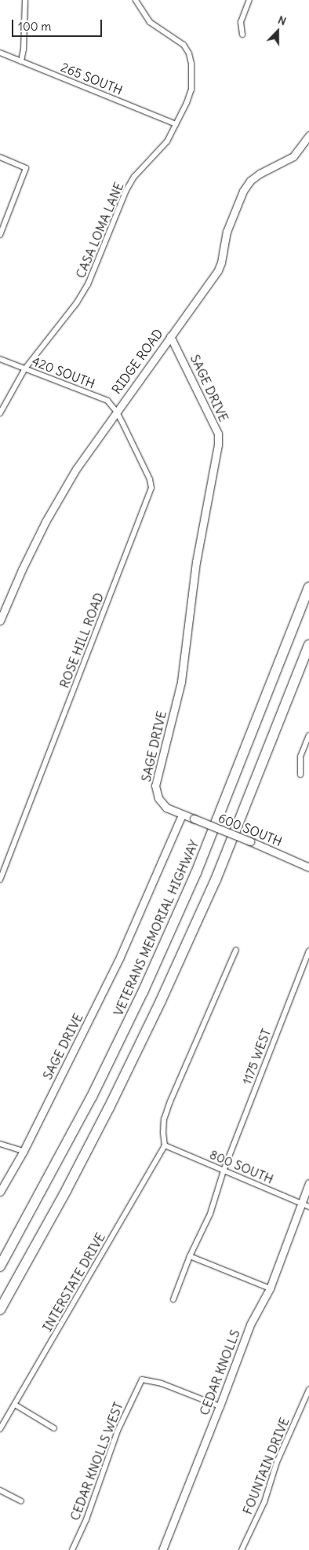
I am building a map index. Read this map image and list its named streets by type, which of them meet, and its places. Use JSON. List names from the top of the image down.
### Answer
{
  "streets": {
    "highway": ["VETERANS MEMORIAL HIGHWAY"],
    "street": [
      "265 SOUTH",
      "CASA LOMA LANE",
      "RIDGE ROAD",
      "420 SOUTH",
      "SAGE DRIVE",
      "ROSE HILL ROAD",
      "600 SOUTH",
      "1175 WEST",
      "800 SOUTH",
      "INTERSTATE DRIVE",
      "CEDAR KNOLLS",
      "CEDAR KNOLLS WEST",
      "FOUNTAIN DRIVE"
    ]
  },
  "crossings": [
    ["265 SOUTH", "CASA LOMA LANE"],
    ["CASA LOMA LANE", "420 SOUTH"],
    ["RIDGE ROAD", "420 SOUTH"],
    ["RIDGE ROAD", "SAGE DRIVE"],
    ["RIDGE ROAD", "ROSE HILL ROAD"],
    ["420 SOUTH", "ROSE HILL ROAD"],
    ["SAGE DRIVE", "600 SOUTH"],
    ["1175 WEST", "800 SOUTH"],
    ["800 SOUTH", "INTERSTATE DRIVE"],
    ["800 SOUTH", "CEDAR KNOLLS"],
    ["CEDAR KNOLLS", "CEDAR KNOLLS WEST"]
  ],
  "scale_bar": "100 m",
  "north": "top"
}
